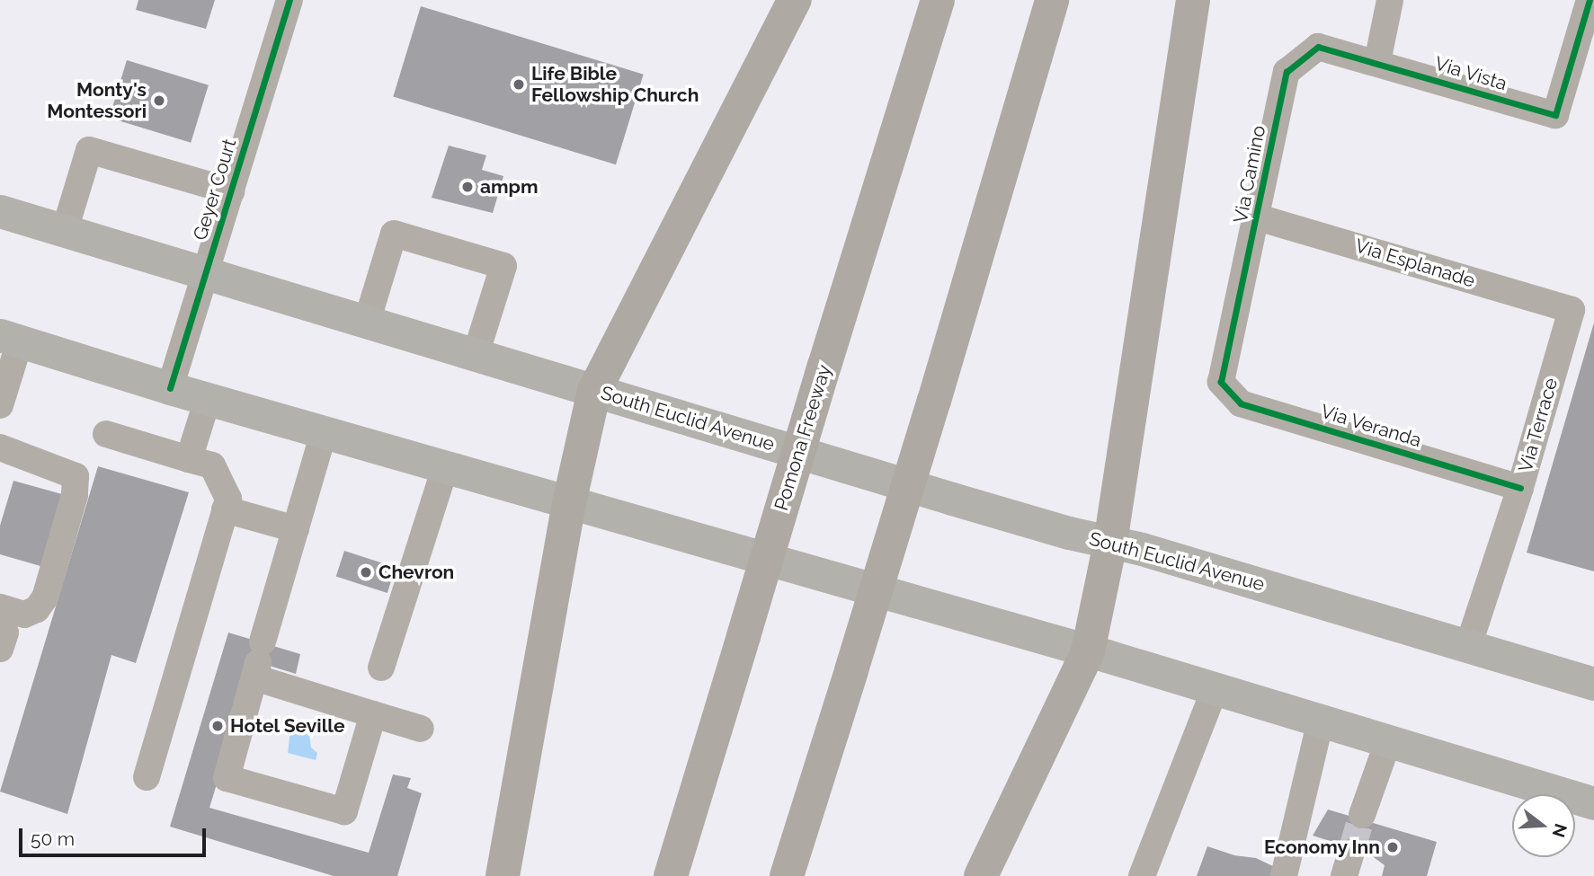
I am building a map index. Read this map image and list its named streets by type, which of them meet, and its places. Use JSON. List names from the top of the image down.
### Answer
{
  "streets": {
    "highway": ["Pomona Freeway"],
    "main road": ["South Euclid Avenue"],
    "street": [
      "Via Vista",
      "Via Camino",
      "Geyer Court",
      "Via Esplanade",
      "Via Terrace",
      "Via Veranda"
    ]
  },
  "crossings": [
    ["Via Vista", "Via Camino"],
    ["Via Camino", "Via Esplanade"],
    ["Via Camino", "Via Veranda"],
    ["Geyer Court", "South Euclid Avenue"],
    ["Via Esplanade", "Via Terrace"],
    ["South Euclid Avenue", "Via Terrace"],
    ["Via Terrace", "Via Veranda"]
  ],
  "places": [
    "Life Bible Fellowship Church",
    "Monty's Montessori",
    "ampm",
    "Chevron",
    "Hotel Seville",
    "Economy Inn"
  ],
  "scale_bar": "50 m",
  "north": "right"
}
